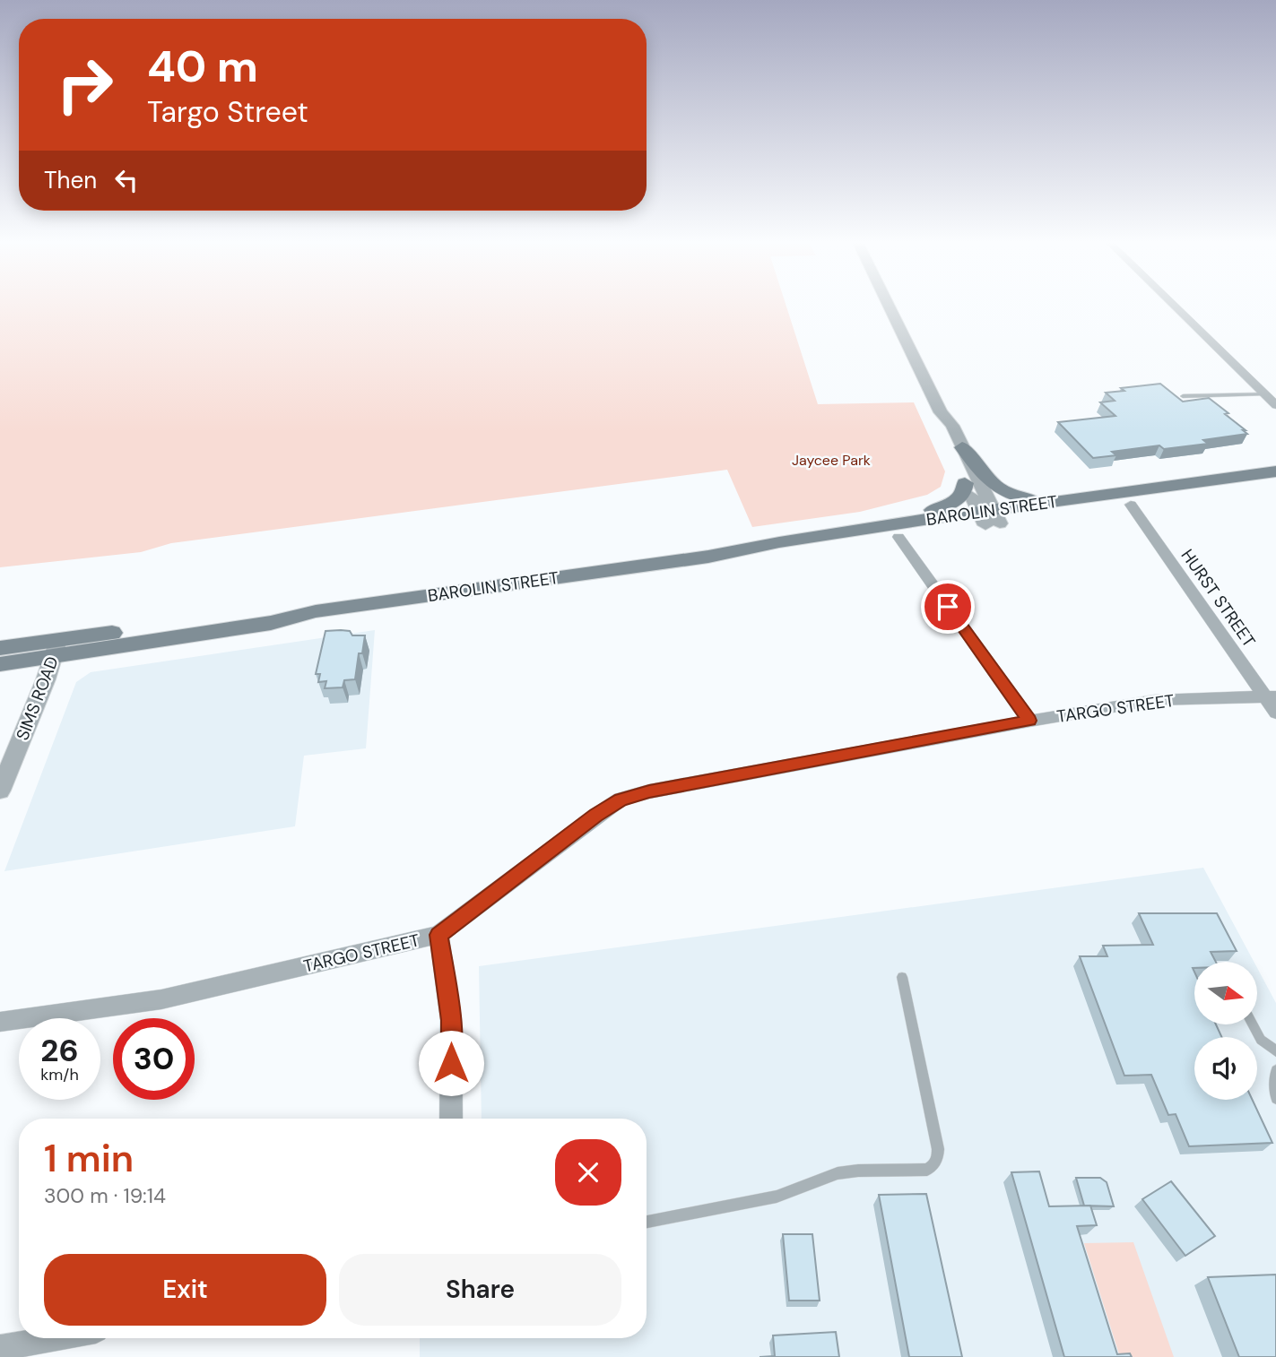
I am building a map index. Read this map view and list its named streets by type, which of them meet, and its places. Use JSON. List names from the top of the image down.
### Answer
{
  "streets": {
    "main road": ["BAROLIN STREET"],
    "street": ["HURST STREET", "SIMS ROAD", "TARGO STREET"]
  },
  "crossings": [
    ["BAROLIN STREET", "HURST STREET"],
    ["BAROLIN STREET", "SIMS ROAD"],
    ["HURST STREET", "TARGO STREET"]
  ],
  "parks": ["Jaycee Park"],
  "north": "right",
  "page": {
    "turn": ["40 m", "Targo Street"],
    "then": "Then",
    "speed": "26 km/h",
    "limit": "30",
    "heading": ["1 min", "300 m · 19:14"],
    "buttons": ["Exit", "Share"]
  }
}
